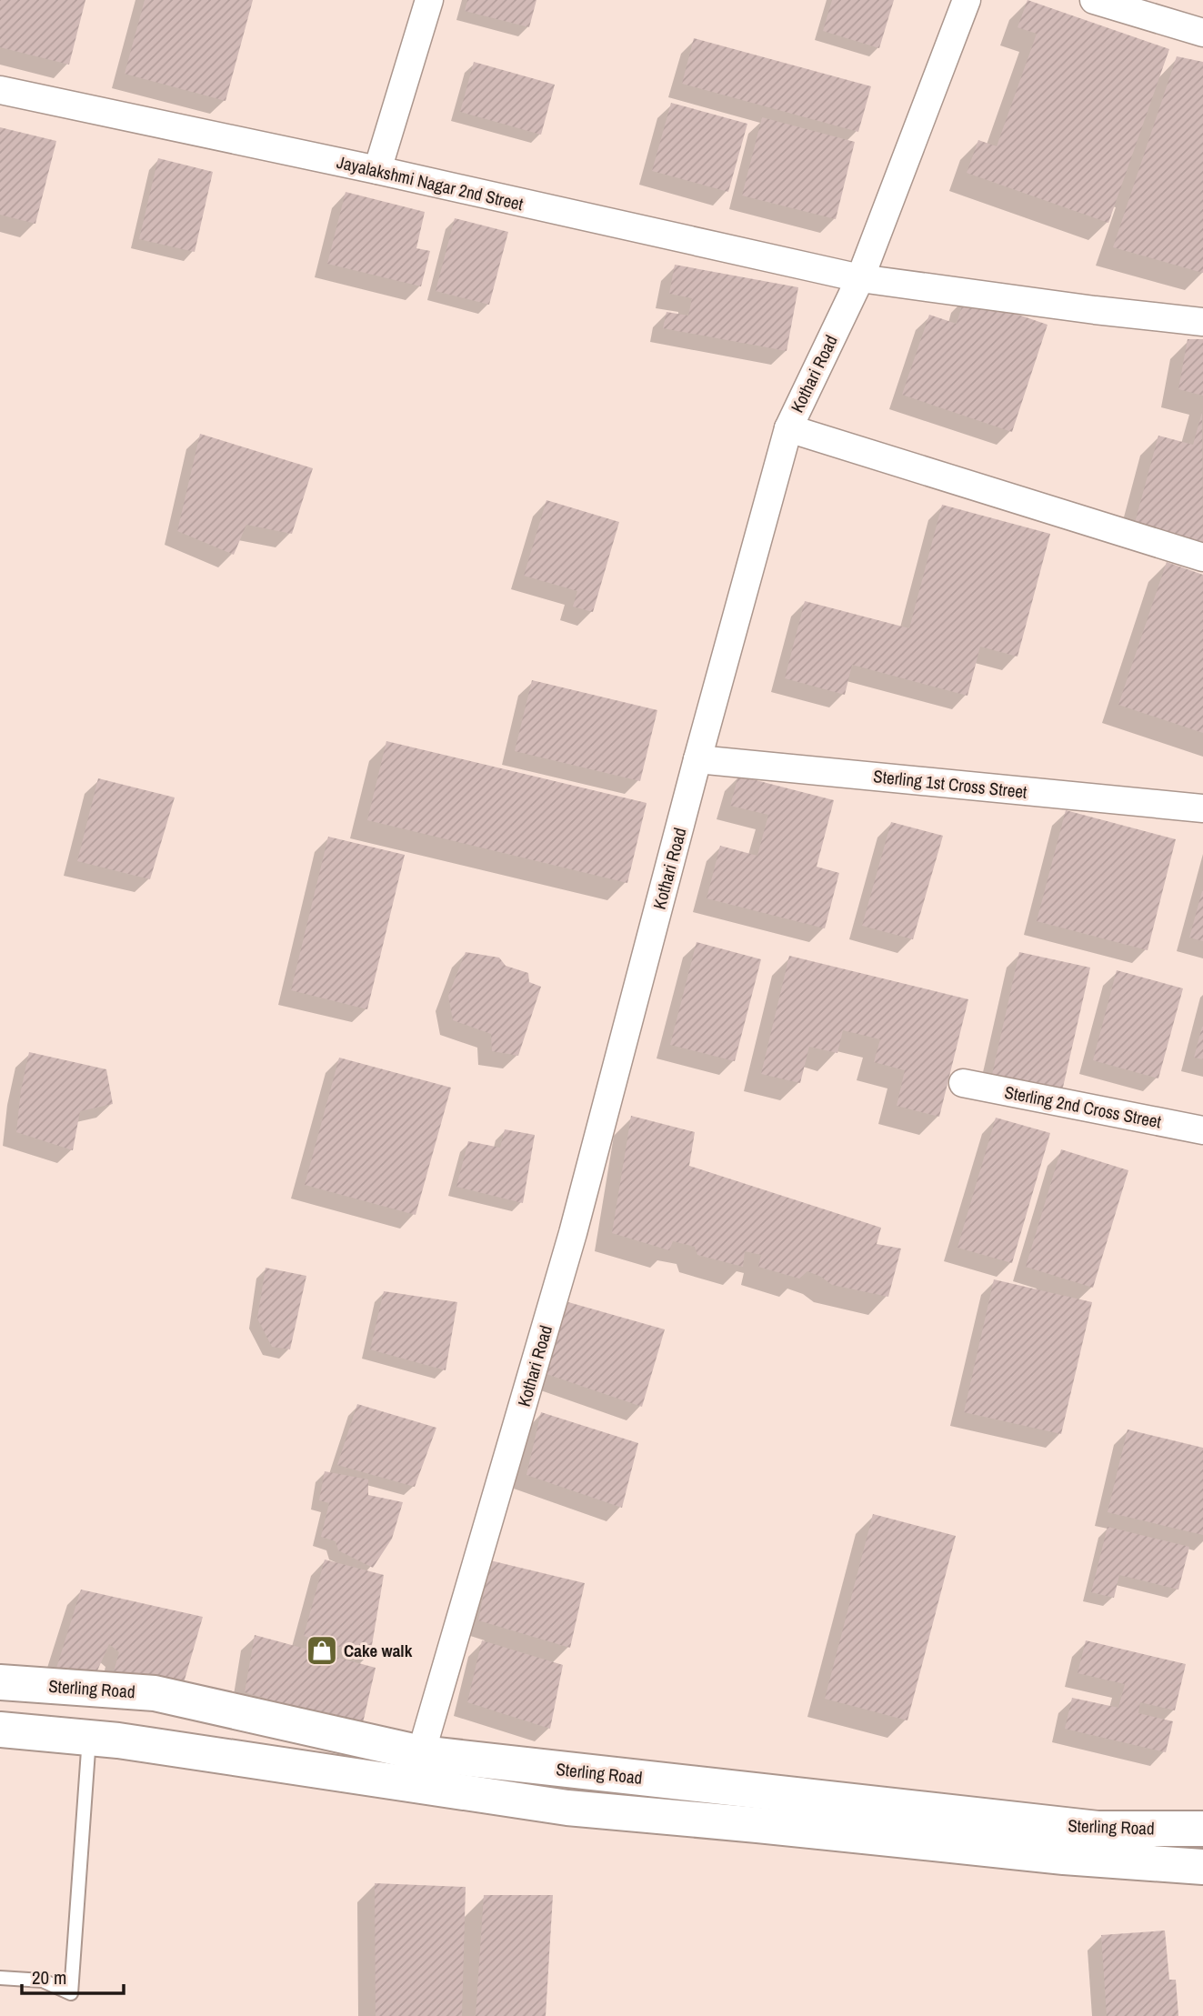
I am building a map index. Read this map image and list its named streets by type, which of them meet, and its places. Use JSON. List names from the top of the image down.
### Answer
{
  "streets": {
    "main road": ["Sterling Road"],
    "street": [
      "Jayalakshmi Nagar 2nd Street",
      "Kothari Road",
      "Sterling 1st Cross Street",
      "Sterling 2nd Cross Street"
    ]
  },
  "crossings": [
    ["Jayalakshmi Nagar 2nd Street", "Kothari Road"],
    ["Kothari Road", "Sterling 1st Cross Street"],
    ["Kothari Road", "Sterling Road"]
  ],
  "places": {
    "shop": ["Cake walk"]
  },
  "scale_bar": "20 m"
}
